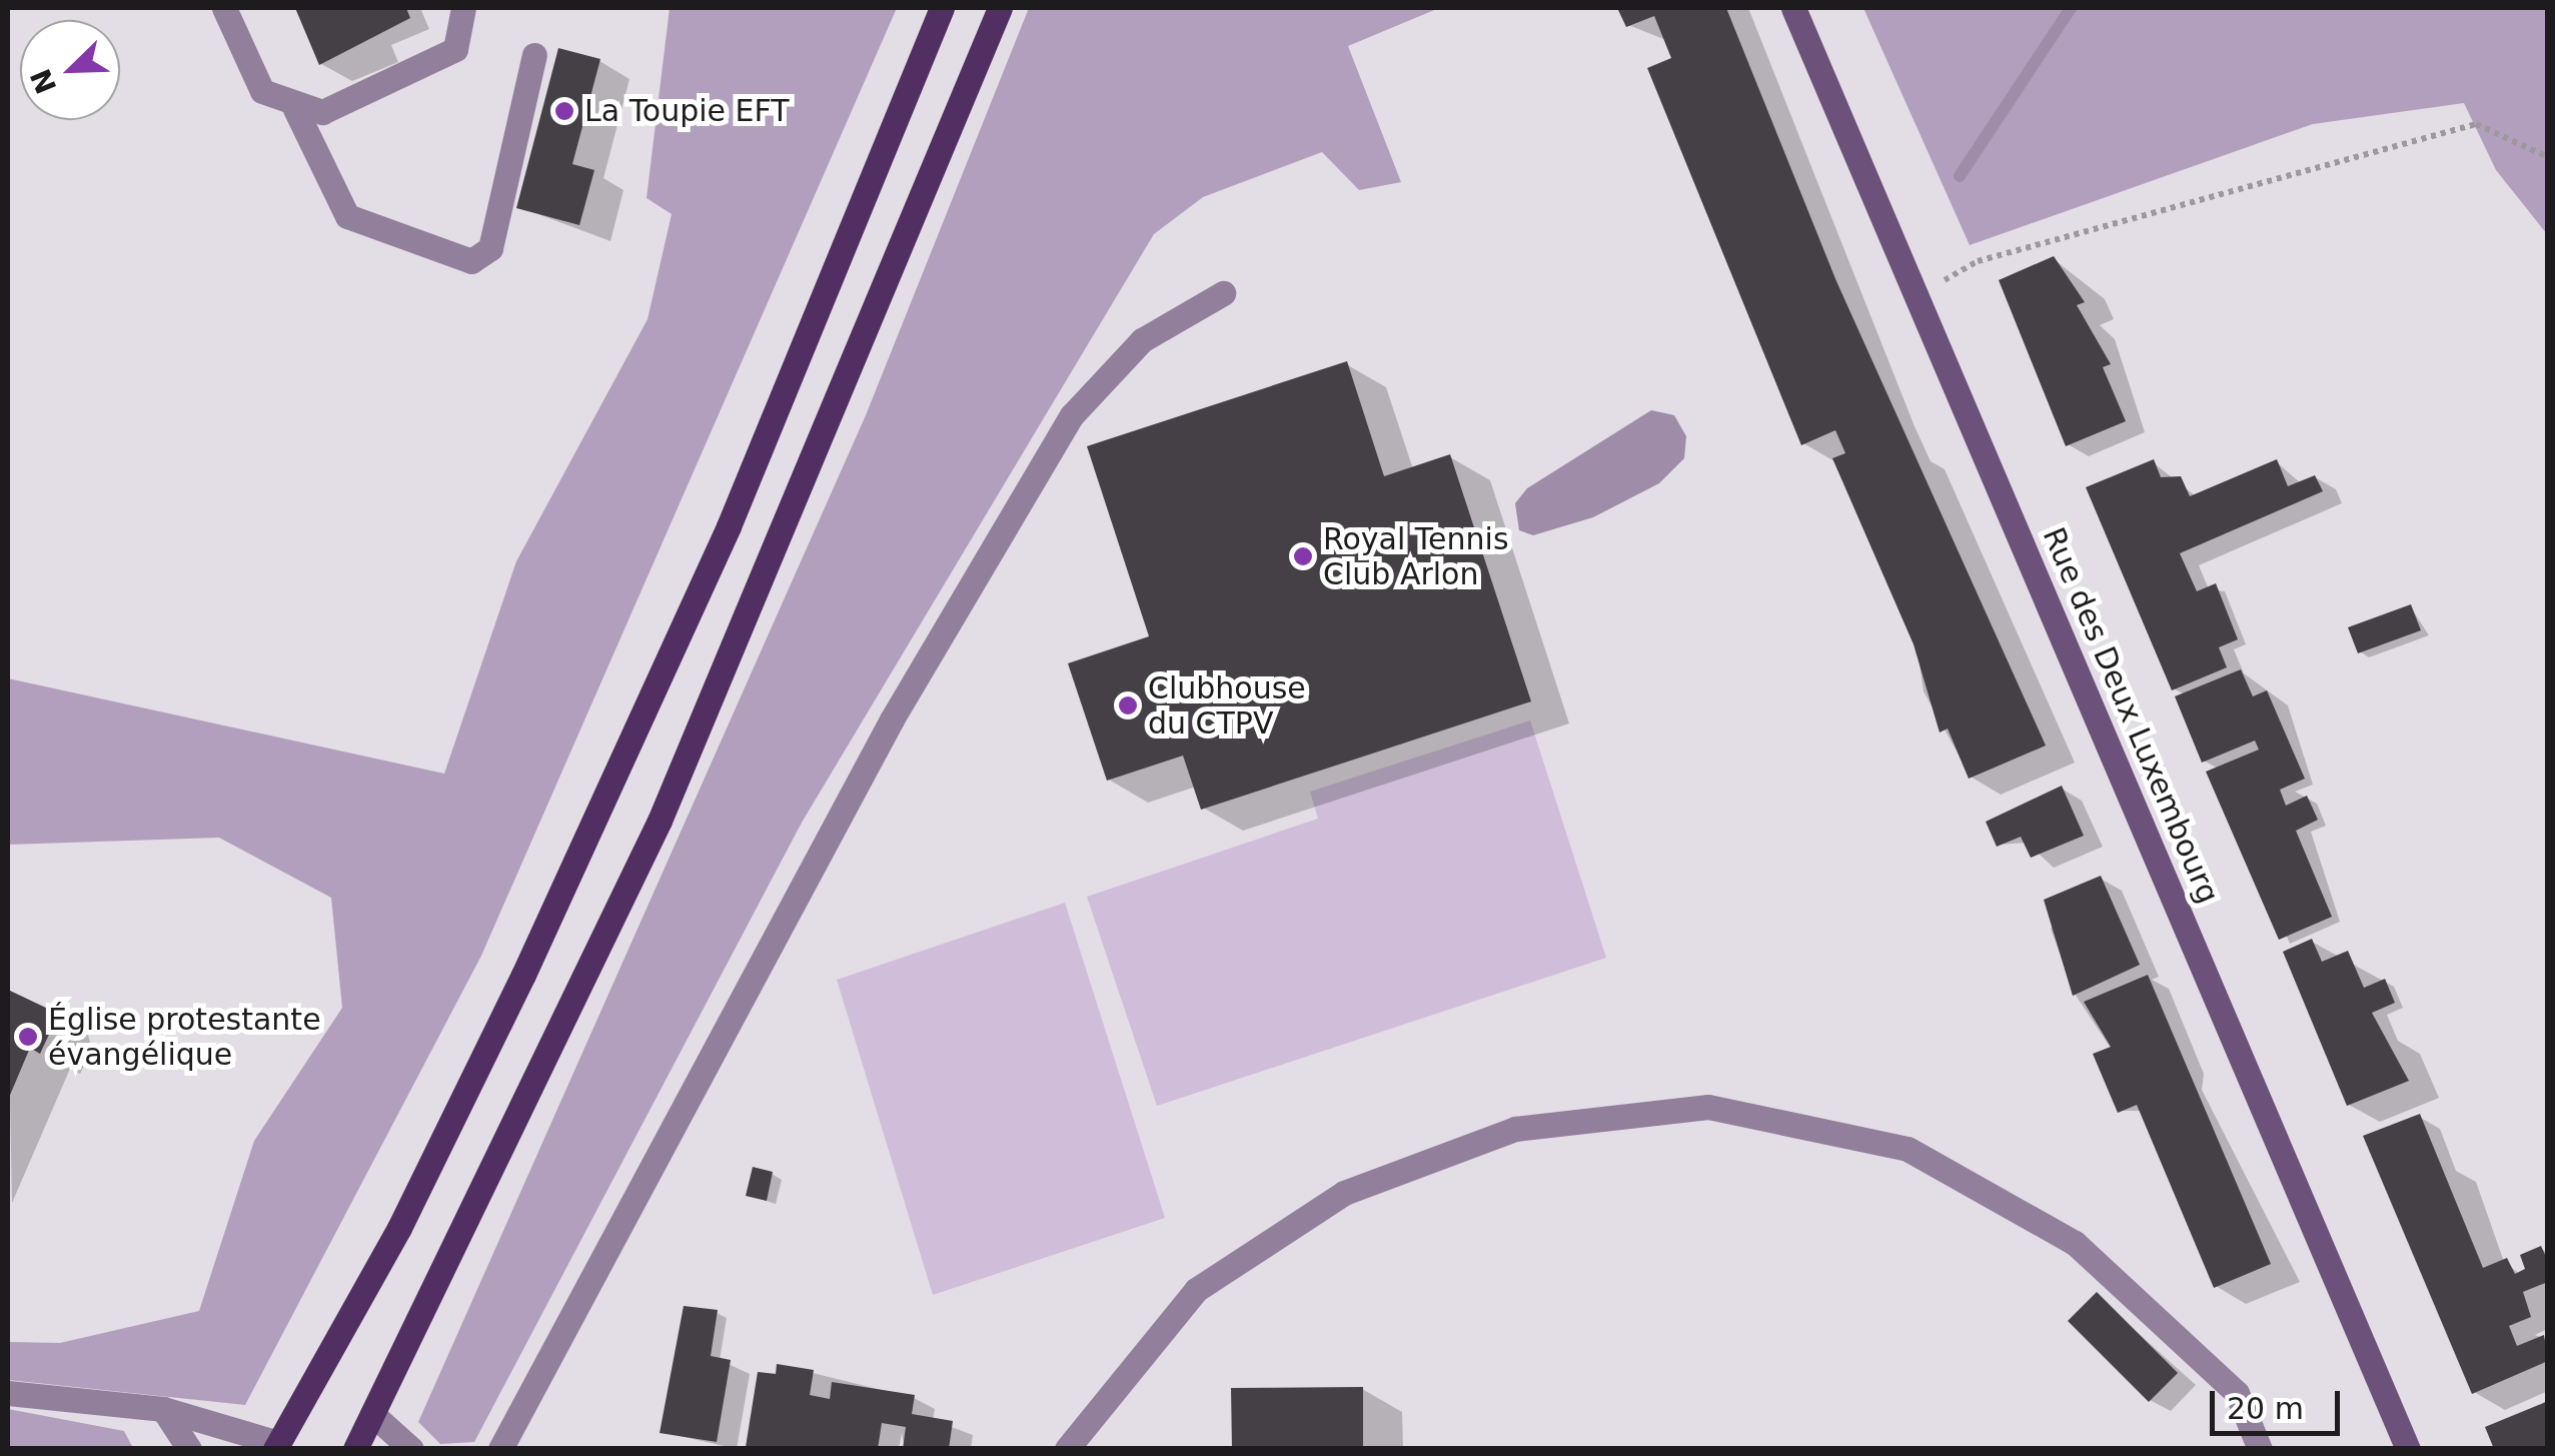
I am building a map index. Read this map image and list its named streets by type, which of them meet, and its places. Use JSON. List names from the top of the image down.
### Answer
{
  "streets": {
    "street": ["Rue des Deux Luxembourg"]
  },
  "places": [
    "La Toupie EFT",
    "Royal Tennis Club Arlon",
    "Clubhouse du CTPV",
    "Église protestante évangélique"
  ],
  "scale_bar": "20 m",
  "north": "bottom left"
}
